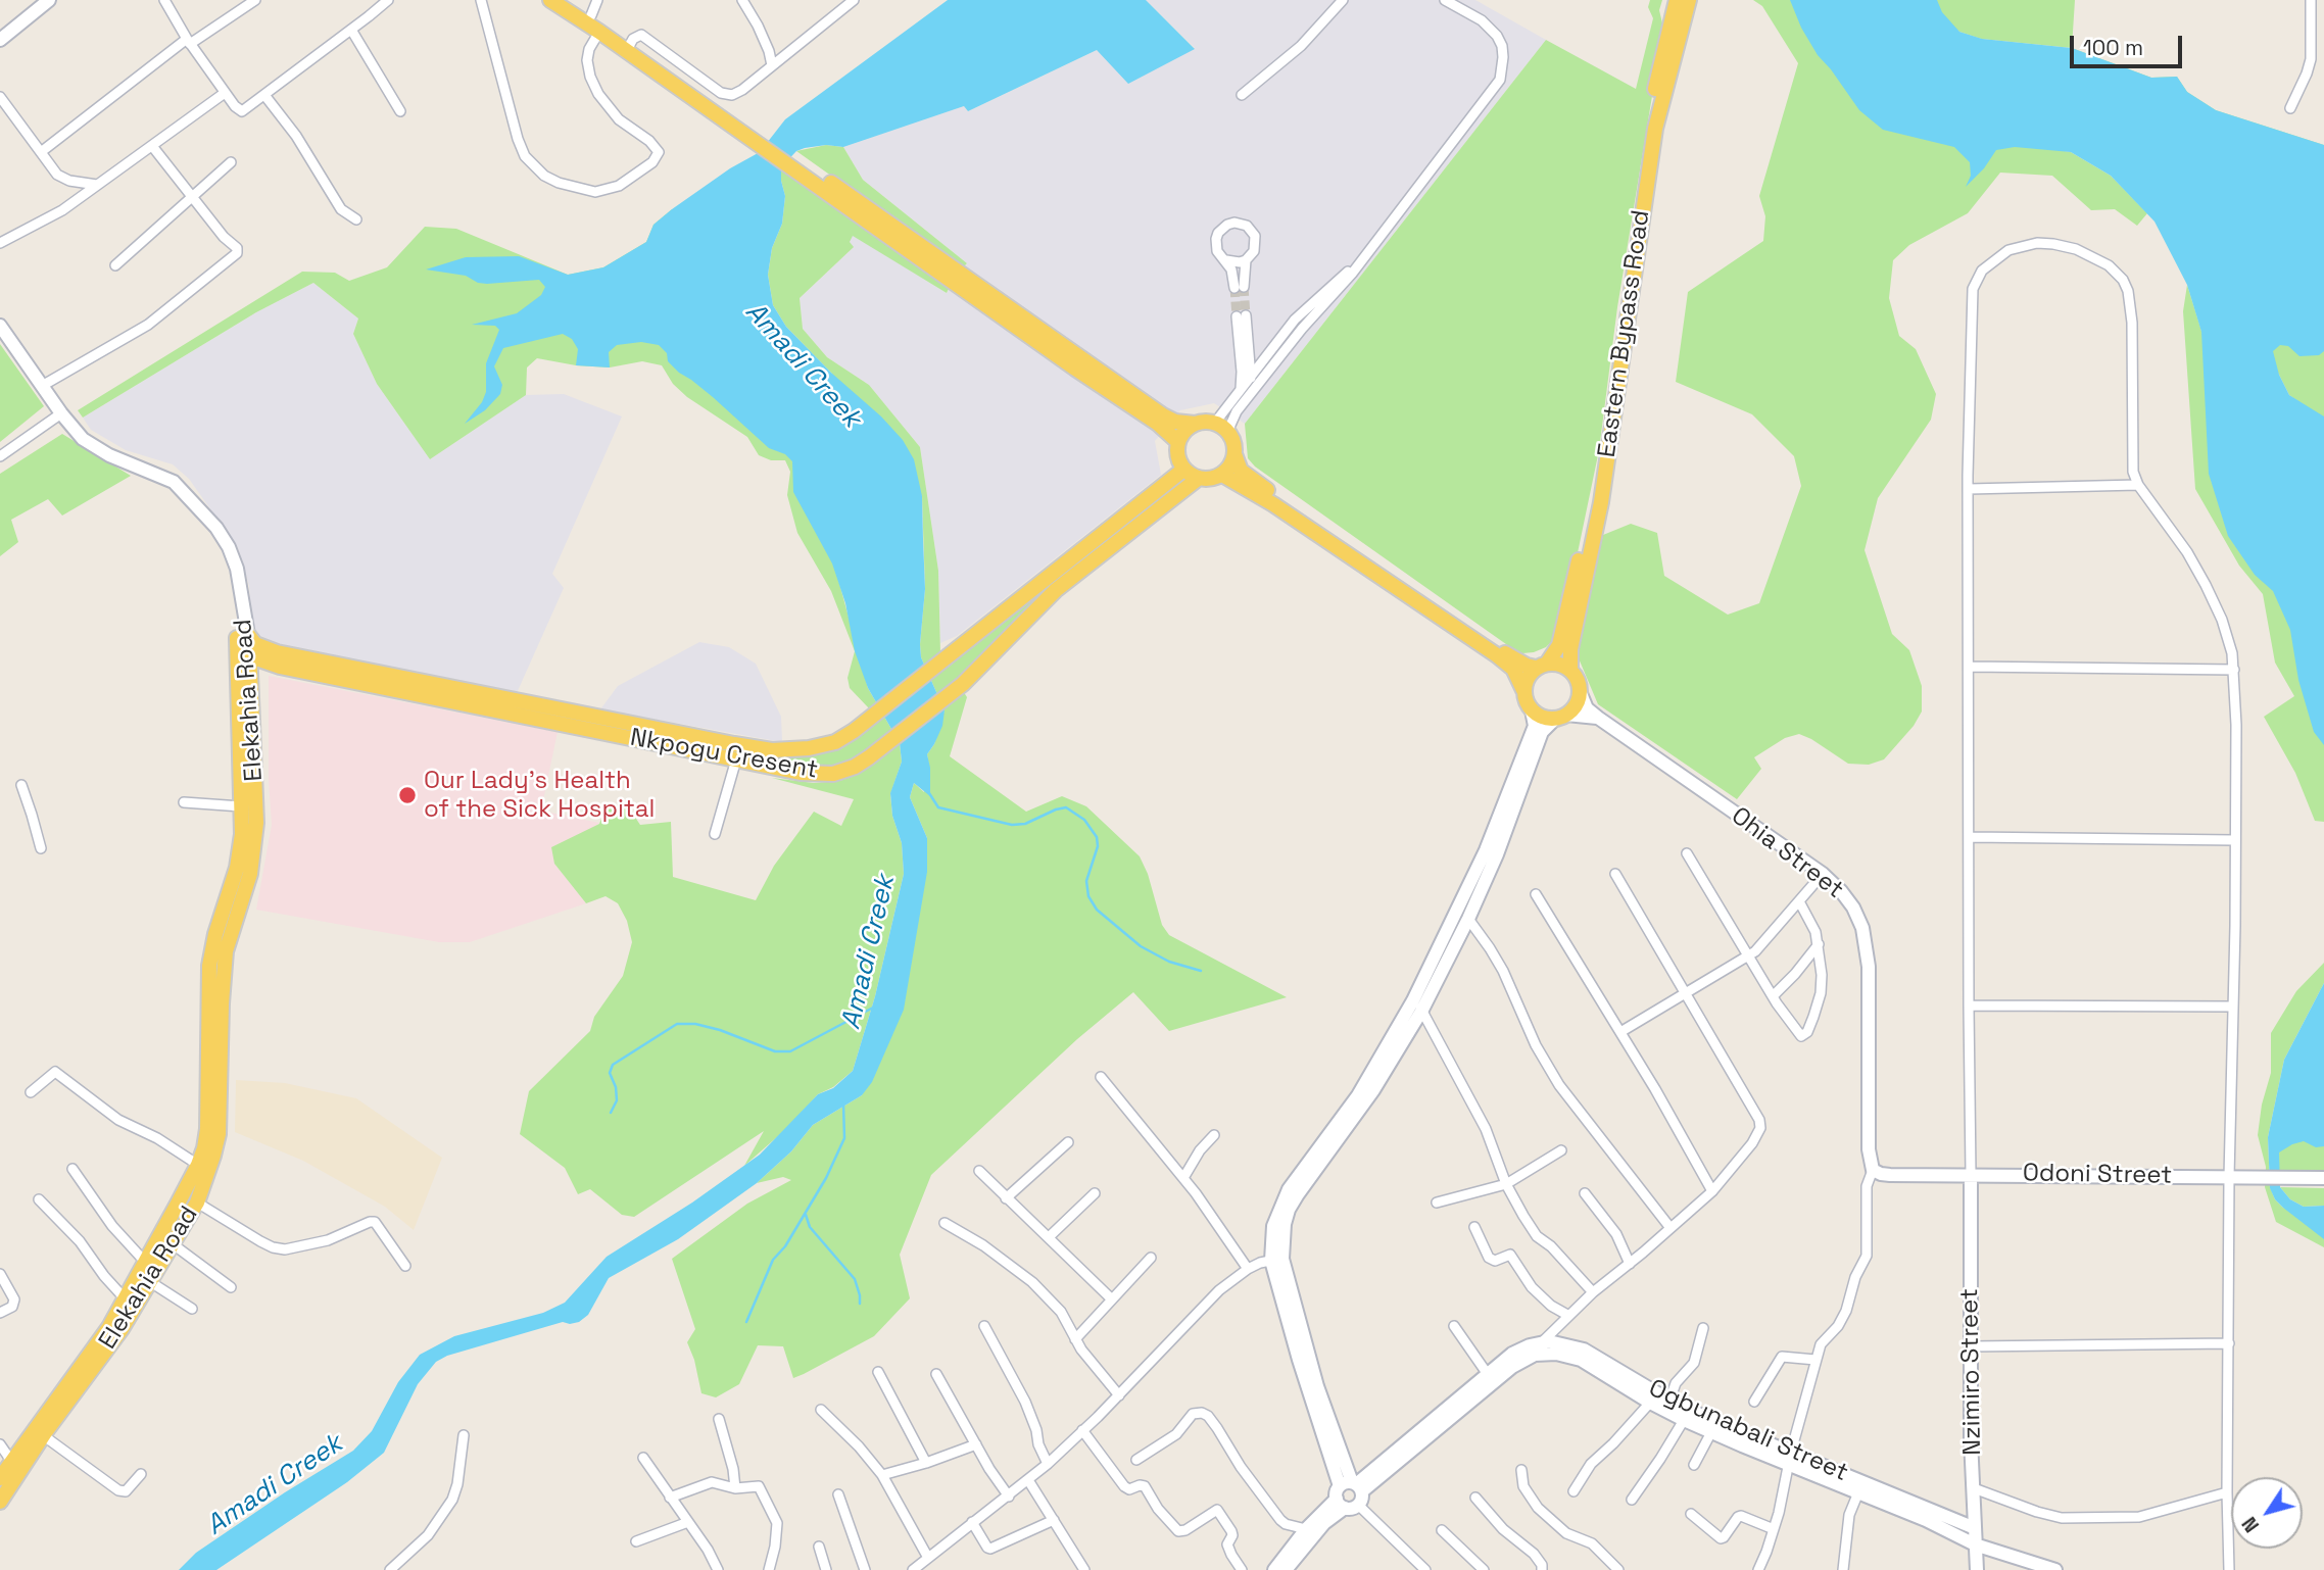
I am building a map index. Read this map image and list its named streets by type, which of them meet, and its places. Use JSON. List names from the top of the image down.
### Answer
{
  "streets": {
    "main road": ["Eastern Bypass Road", "Elekahia Road", "Nkpogu Cresent"],
    "street": [
      "Ohia Street",
      "Odoni Street",
      "Nzimiro Street",
      "Ogbunabali Street"
    ]
  },
  "crossings": [
    ["Eastern Bypass Road", "Ohia Street"],
    ["Elekahia Road", "Nkpogu Cresent"],
    ["Ohia Street", "Odoni Street"],
    ["Odoni Street", "Nzimiro Street"],
    ["Nzimiro Street", "Ogbunabali Street"]
  ],
  "water": ["Amadi Creek"],
  "places": ["Our Lady's Health of the Sick Hospital"],
  "scale_bar": "100 m",
  "north": "bottom left"
}
